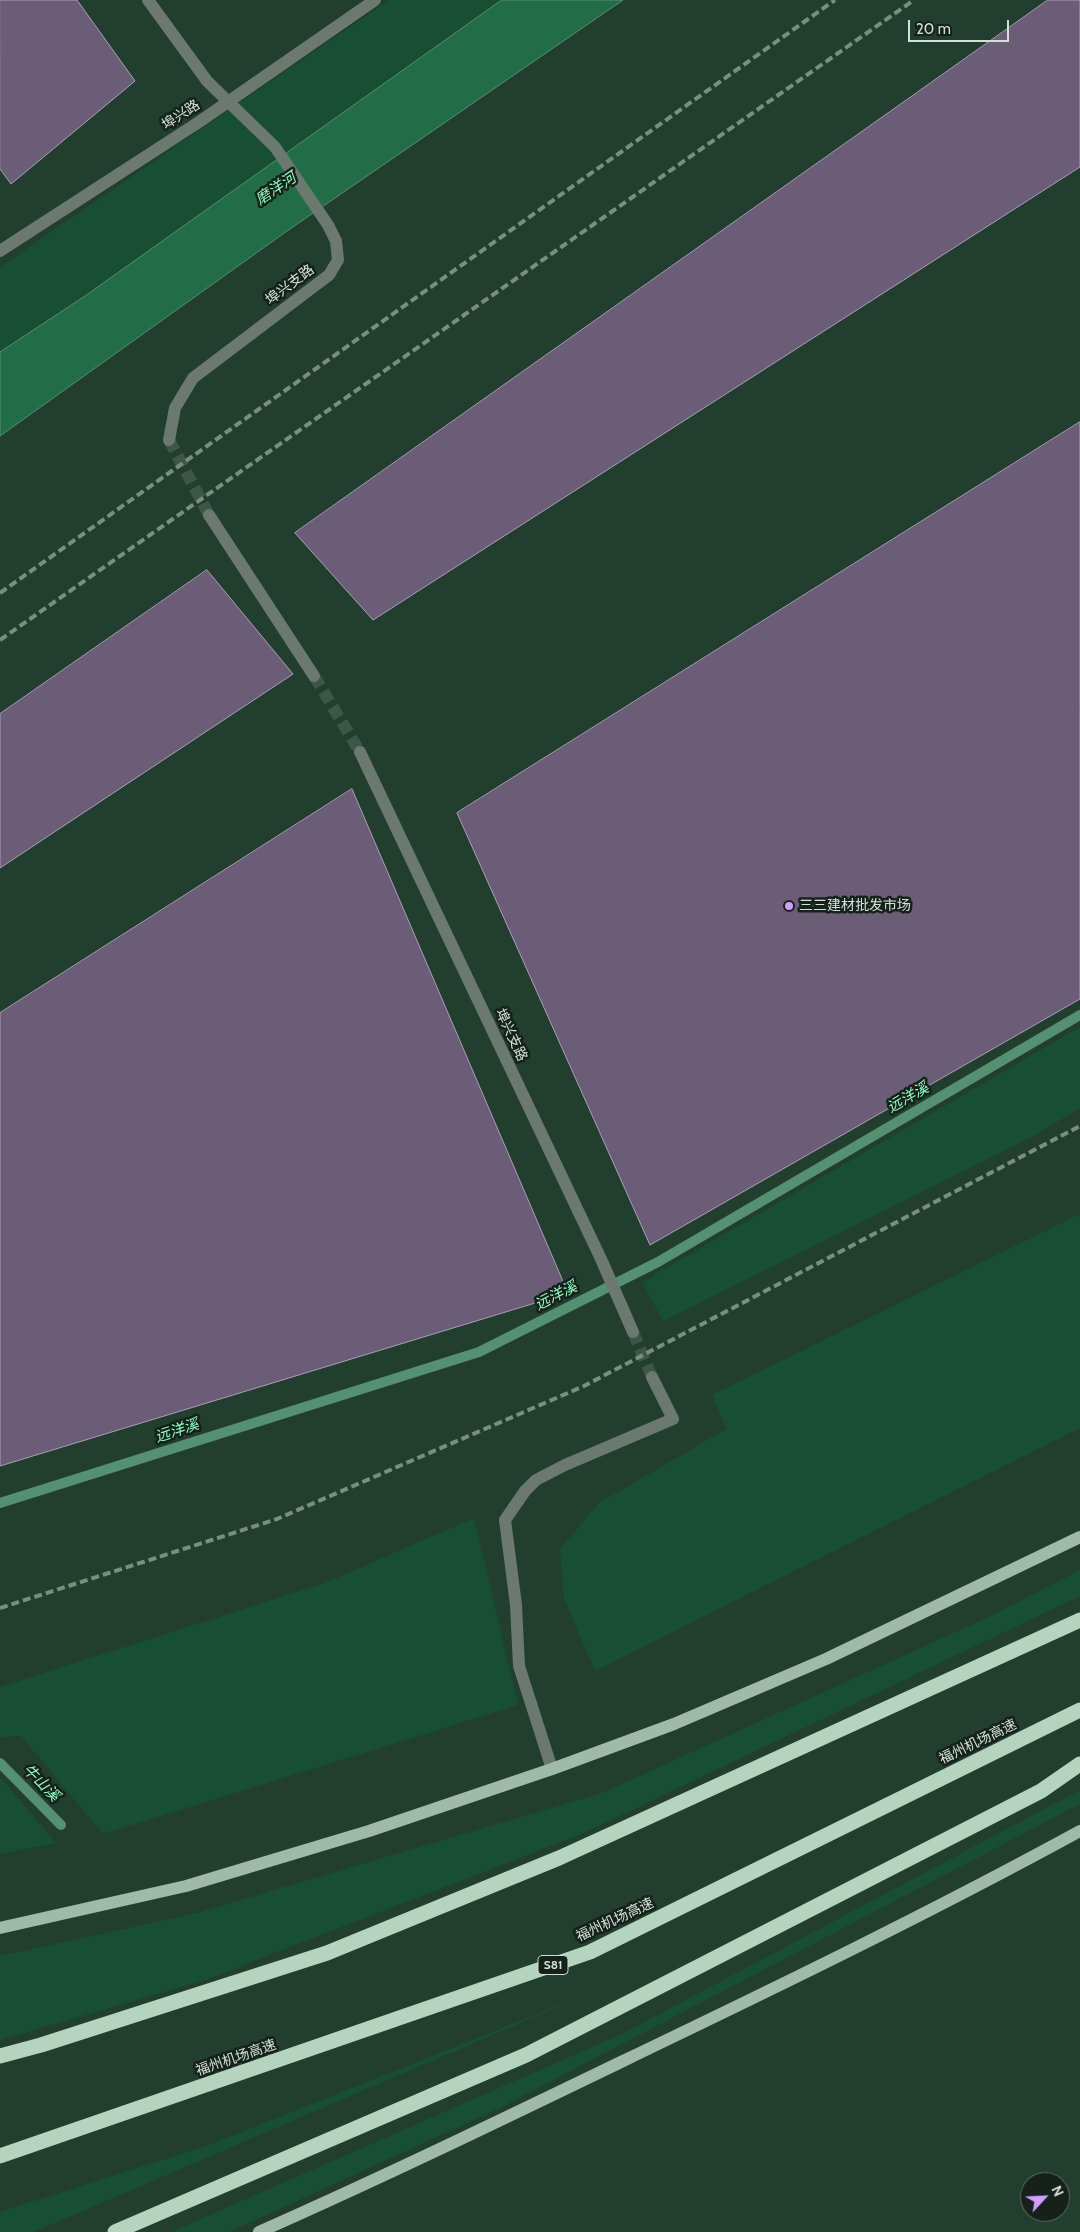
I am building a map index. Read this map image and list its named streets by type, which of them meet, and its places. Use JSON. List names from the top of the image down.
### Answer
{
  "streets": {
    "highway": ["福州机场高速", "S81"],
    "street": ["埠兴路", "埠兴支路"]
  },
  "crossings": [
    ["埠兴路", "埠兴支路"]
  ],
  "water": ["磨洋河", "远洋溪", "牛山溪"],
  "places": ["三三建材批发市场"],
  "scale_bar": "20 m",
  "north": "top right"
}
